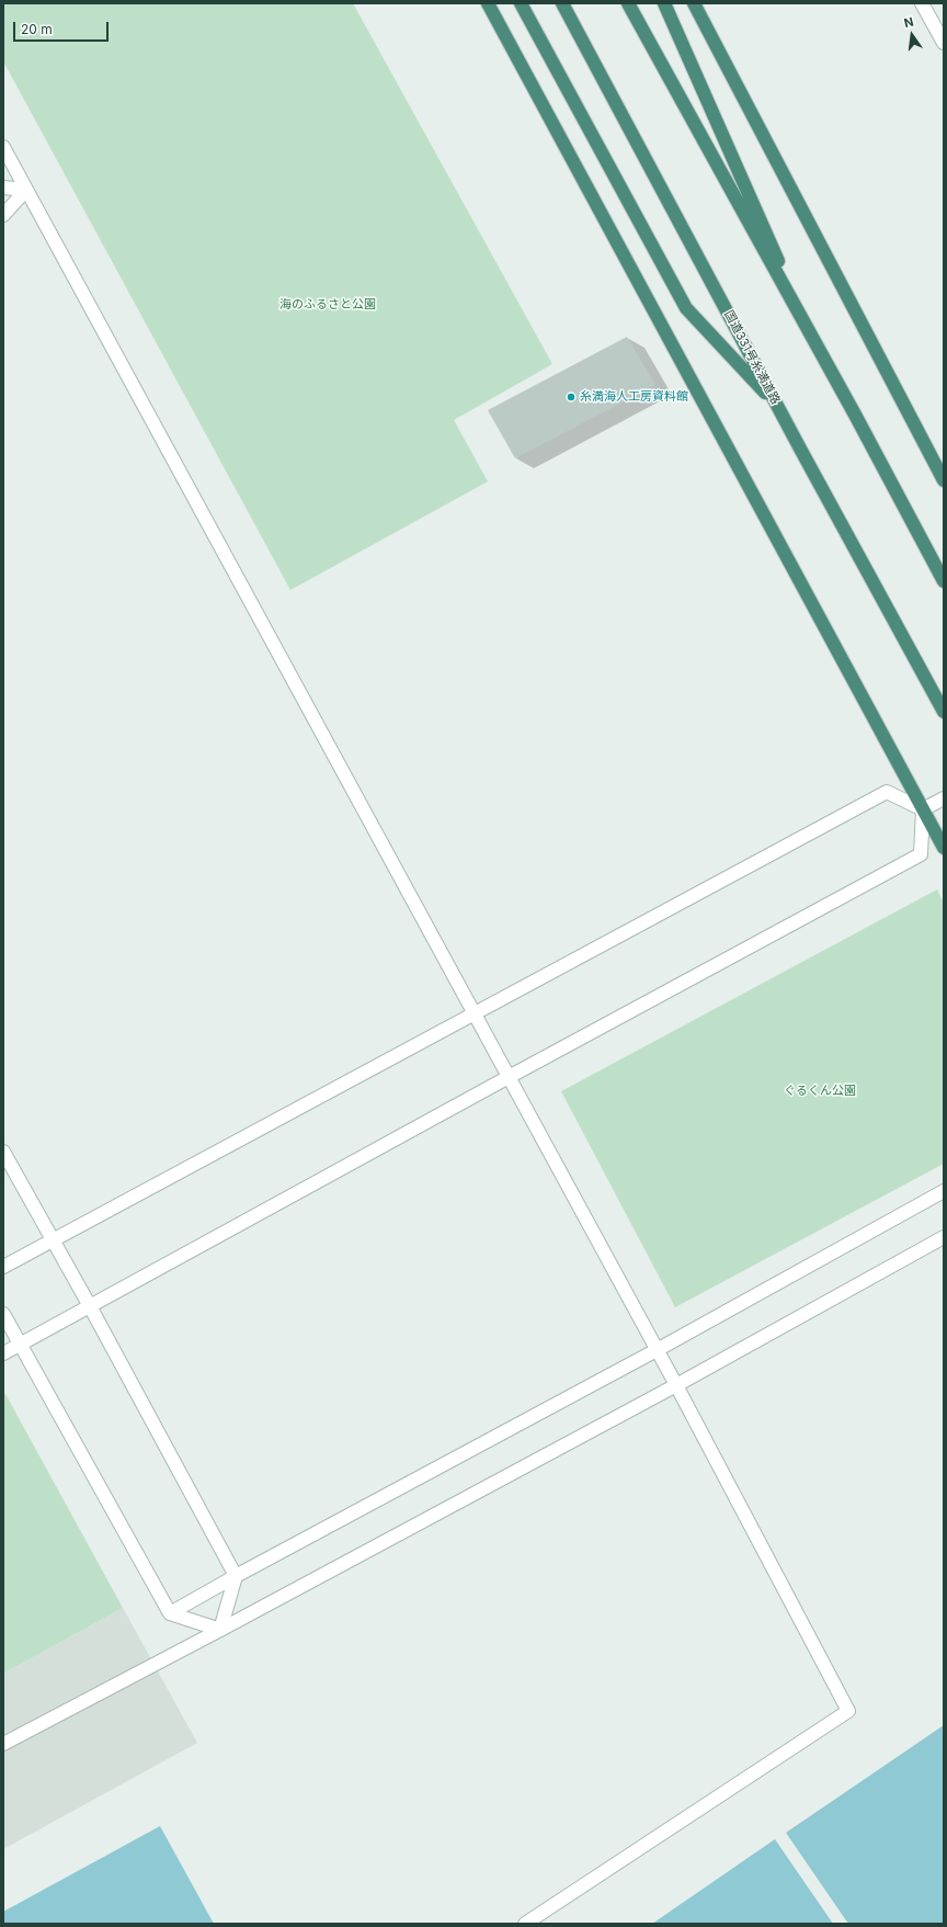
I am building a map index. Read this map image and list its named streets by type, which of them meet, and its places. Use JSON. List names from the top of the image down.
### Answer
{
  "streets": {
    "highway": ["国道331号糸満道路"]
  },
  "parks": ["海のふるさと公園", "ぐるくん公園"],
  "places": ["糸満海人工房資料館"],
  "scale_bar": "20 m",
  "north": "top"
}
